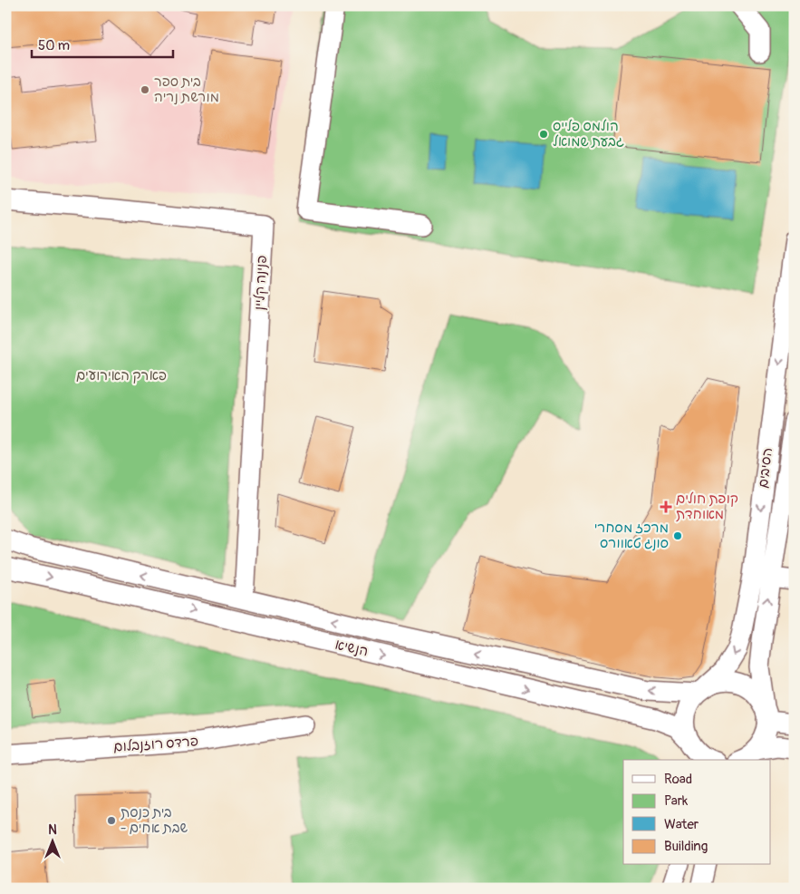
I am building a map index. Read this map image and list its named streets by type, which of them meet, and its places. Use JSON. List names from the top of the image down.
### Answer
{
  "streets": {
    "street": [
      "פנינה קליין",
      "הסיבים",
      "הנשיא",
      "פרדס רוזנבלום"
    ]
  },
  "crossings": [
    ["פנינה קליין", "הנשיא"],
    ["הסיבים", "הנשיא"]
  ],
  "parks": ["פארק האירועים"],
  "places": {
    "other": [
      "בית ספר מורשת נריה",
      "הולמס פלייס גבעת שמואל",
      "מרכז מסחרי סונג טאוורס",
      "בית כנסת - שבת אחים"
    ],
    "health": ["קופת חולים מאוחדת"]
  },
  "legend": [
    "Road",
    "Park",
    "Water",
    "Building"
  ],
  "scale_bar": "50 m",
  "north": "top"
}
